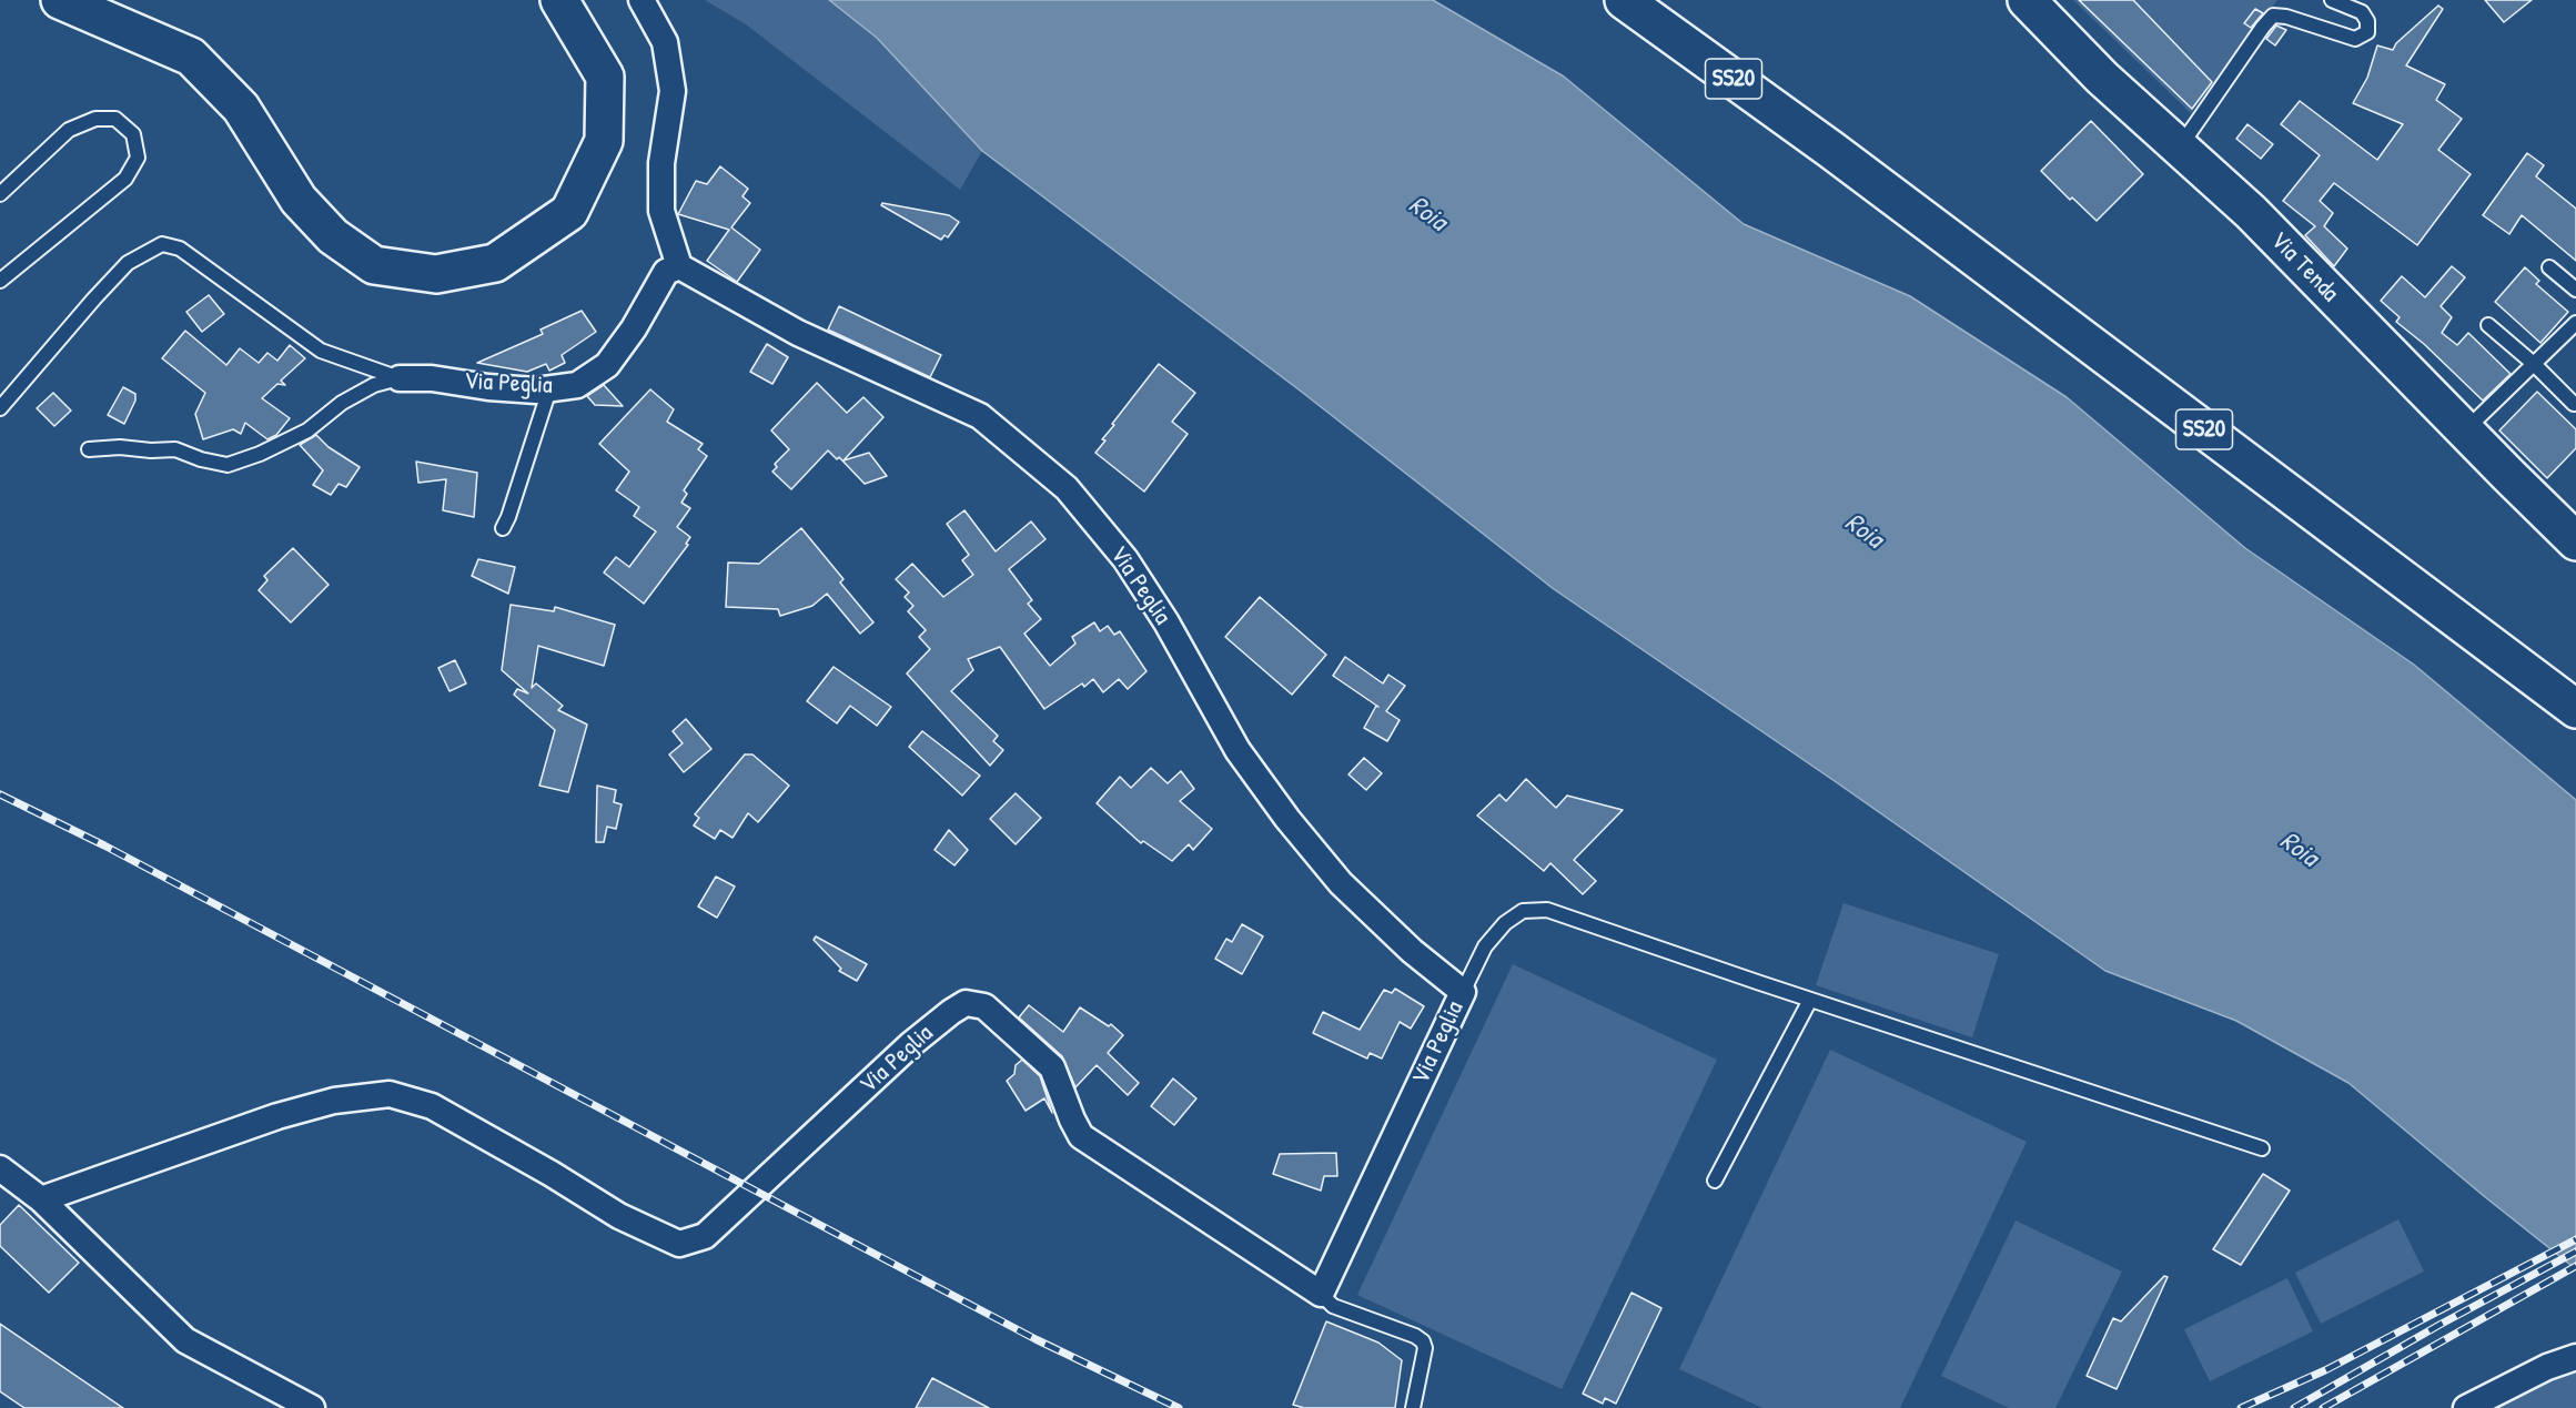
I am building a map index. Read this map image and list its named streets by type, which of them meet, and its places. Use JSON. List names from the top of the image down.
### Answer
{
  "streets": {
    "main road": ["SS20", "Via Tenda"],
    "street": ["Via Peglia"]
  },
  "water": ["Roia"]
}
